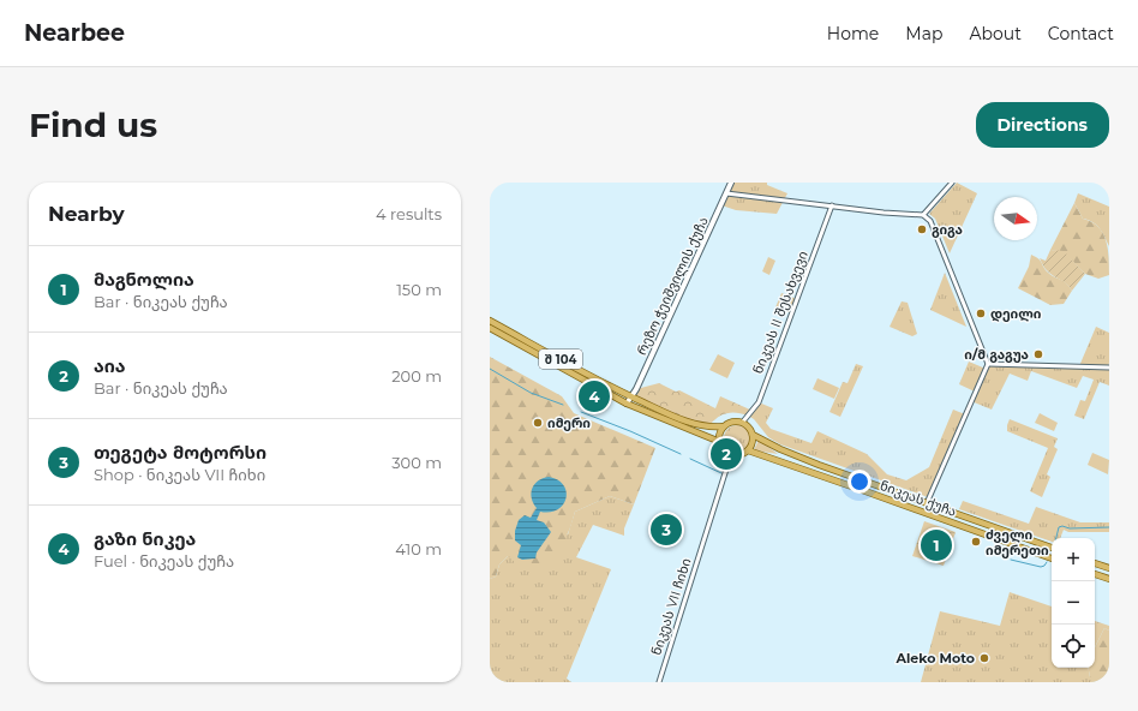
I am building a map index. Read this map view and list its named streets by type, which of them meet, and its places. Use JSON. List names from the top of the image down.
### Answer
{
  "streets": {
    "main road": ["რეზო ჭეიშვილის ქუჩა", "შ 104", "ნიკეას ქუჩა"],
    "street": ["ნიკეას II შესახვევი", "ნიკეას VII ჩიხი"]
  },
  "crossings": [
    ["რეზო ჭეიშვილის ქუჩა", "შ 104"],
    ["ნიკეას II შესახვევი", "ნიკეას ქუჩა"],
    ["ნიკეას II შესახვევი", "ნიკეას VII ჩიხი"],
    ["ნიკეას ქუჩა", "ნიკეას VII ჩიხი"]
  ],
  "places": [
    "გიგა",
    "დეილი",
    "ი/მ გაგუა",
    "იმერი",
    "ძველი იმერეთი",
    "Aleko Moto"
  ],
  "north": "right",
  "page": {
    "header": "Nearbee",
    "nav": [
      "Home",
      "Map",
      "About",
      "Contact"
    ],
    "buttons": "Directions",
    "title": "Find us",
    "heading": ["Nearby", "4 results"],
    "list": [
      {
        "mark": "1",
        "name": "მაგნოლია",
        "note": "Bar · ნიკეას ქუჩა",
        "value": "150 m"
      },
      {
        "mark": "2",
        "name": "აია",
        "note": "Bar · ნიკეას ქუჩა",
        "value": "200 m"
      },
      {
        "mark": "3",
        "name": "თეგეტა მოტორსი",
        "note": "Shop · ნიკეას VII ჩიხი",
        "value": "300 m"
      },
      {
        "mark": "4",
        "name": "გაზი ნიკეა",
        "note": "Fuel · ნიკეას ქუჩა",
        "value": "410 m"
      }
    ],
    "pins": [
      "4",
      "2",
      "3",
      "1"
    ],
    "map_buttons": ["+", "−"]
  }
}
